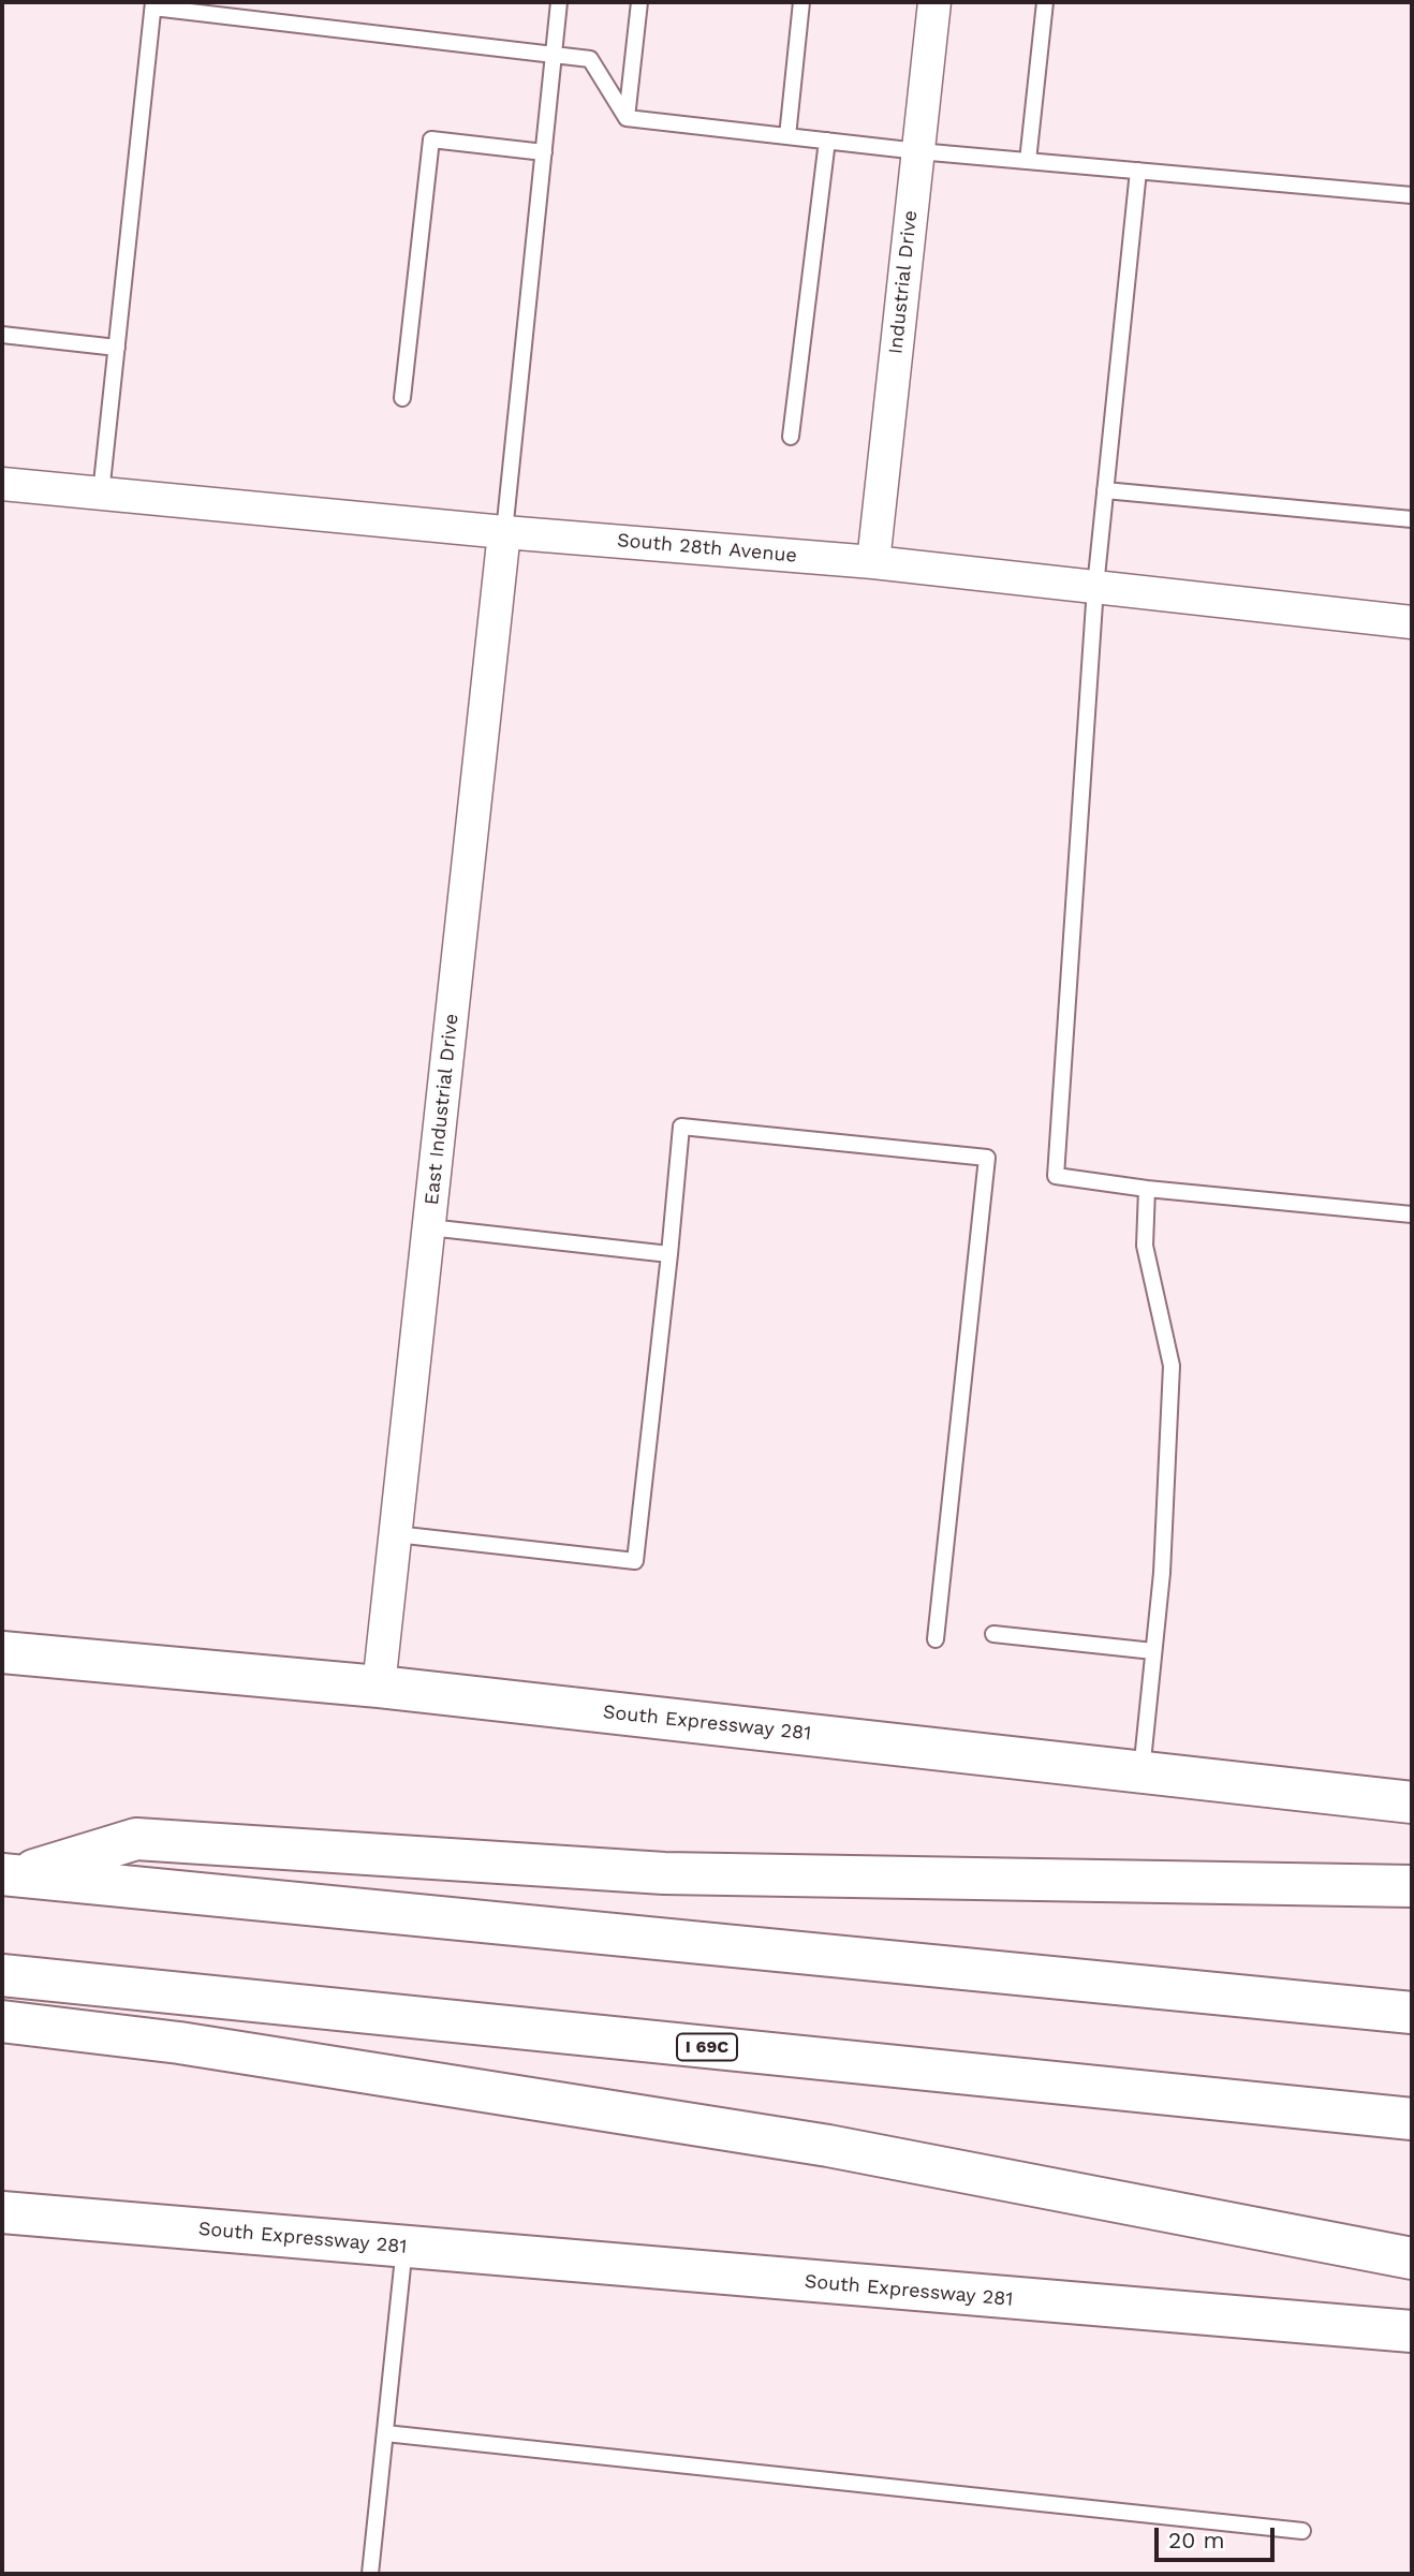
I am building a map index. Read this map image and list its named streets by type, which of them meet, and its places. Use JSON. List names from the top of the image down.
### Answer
{
  "streets": {
    "main road": ["South Expressway 281", "I 69C"],
    "street": ["Industrial Drive", "South 28th Avenue", "East Industrial Drive"]
  },
  "crossings": [
    ["Industrial Drive", "South 28th Avenue"],
    ["South 28th Avenue", "East Industrial Drive"],
    ["East Industrial Drive", "South Expressway 281"]
  ],
  "scale_bar": "20 m"
}
